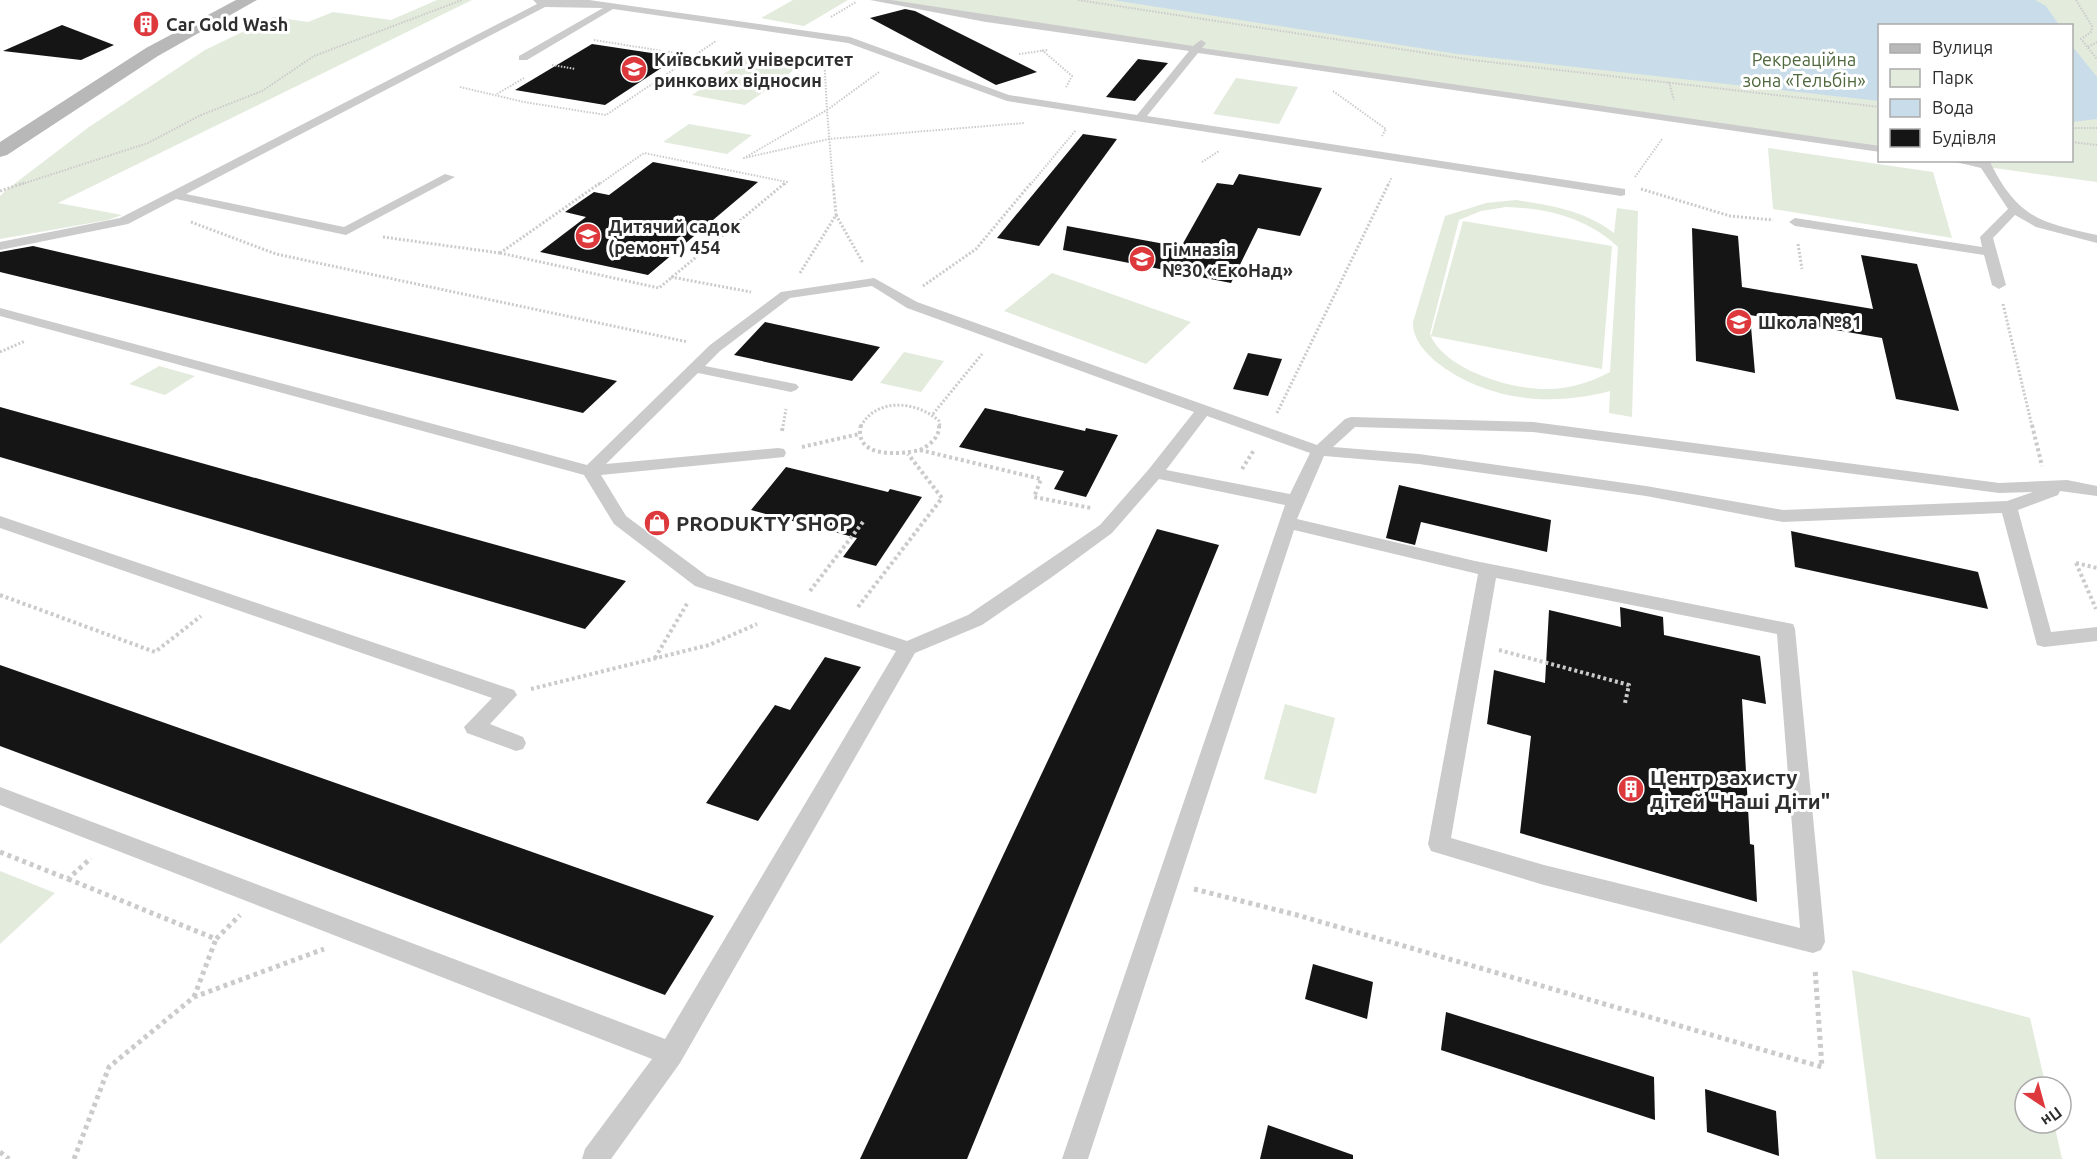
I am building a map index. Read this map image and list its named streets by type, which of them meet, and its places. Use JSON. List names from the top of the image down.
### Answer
{
  "parks": ["Рекреаційна зона «Тельбін»"],
  "places": {
    "building": ["Car Gold Wash", "Центр захисту дітей \"Наші Діти\""],
    "school or university": [
      "Київський університет ринкових відносин",
      "Дитячий садок (ремонт) 454",
      "Гімназія №30 «ЕкоНад»",
      "Школа №81"
    ],
    "shop": ["PRODUKTY SHOP"]
  },
  "legend": [
    "Вулиця",
    "Парк",
    "Вода",
    "Будівля"
  ],
  "north": "bottom right"
}
